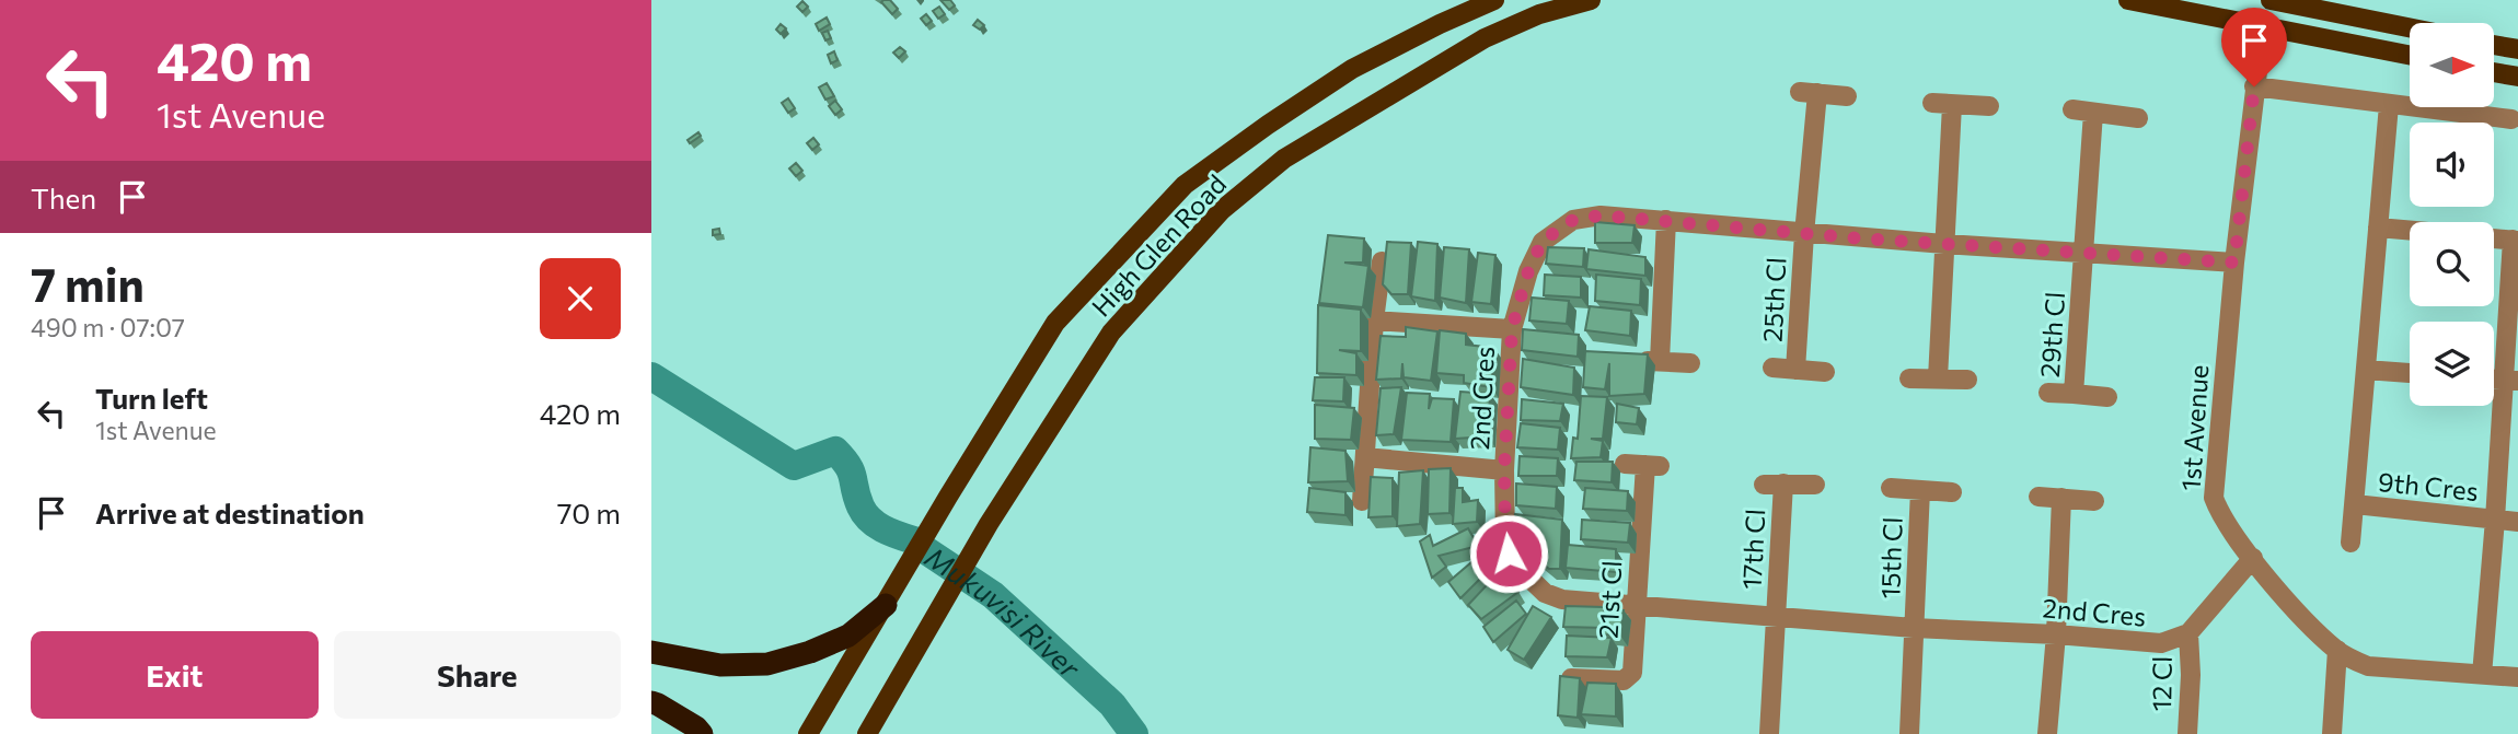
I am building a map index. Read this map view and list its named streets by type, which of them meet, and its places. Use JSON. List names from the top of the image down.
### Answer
{
  "streets": {
    "main road": ["High Glen Road"],
    "street": [
      "25th Cl",
      "29th Cl",
      "2nd Cres",
      "1st Avenue",
      "9th Cres",
      "17th Cl",
      "15th Cl",
      "21st Cl",
      "12 Cl"
    ]
  },
  "crossings": [
    ["25th Cl", "2nd Cres"],
    ["29th Cl", "2nd Cres"],
    ["2nd Cres", "1st Avenue"],
    ["2nd Cres", "17th Cl"],
    ["2nd Cres", "15th Cl"],
    ["2nd Cres", "21st Cl"],
    ["2nd Cres", "12 Cl"]
  ],
  "water": ["Mukuvisi River"],
  "north": "right",
  "page": {
    "turn": ["420 m", "1st Avenue"],
    "then": "Then",
    "heading": ["7 min", "490 m · 07:07"],
    "list": [
      {
        "name": "Turn left",
        "note": "1st Avenue",
        "value": "420 m"
      },
      {
        "name": "Arrive at destination",
        "value": "70 m"
      }
    ],
    "buttons": ["Exit", "Share"]
  }
}
